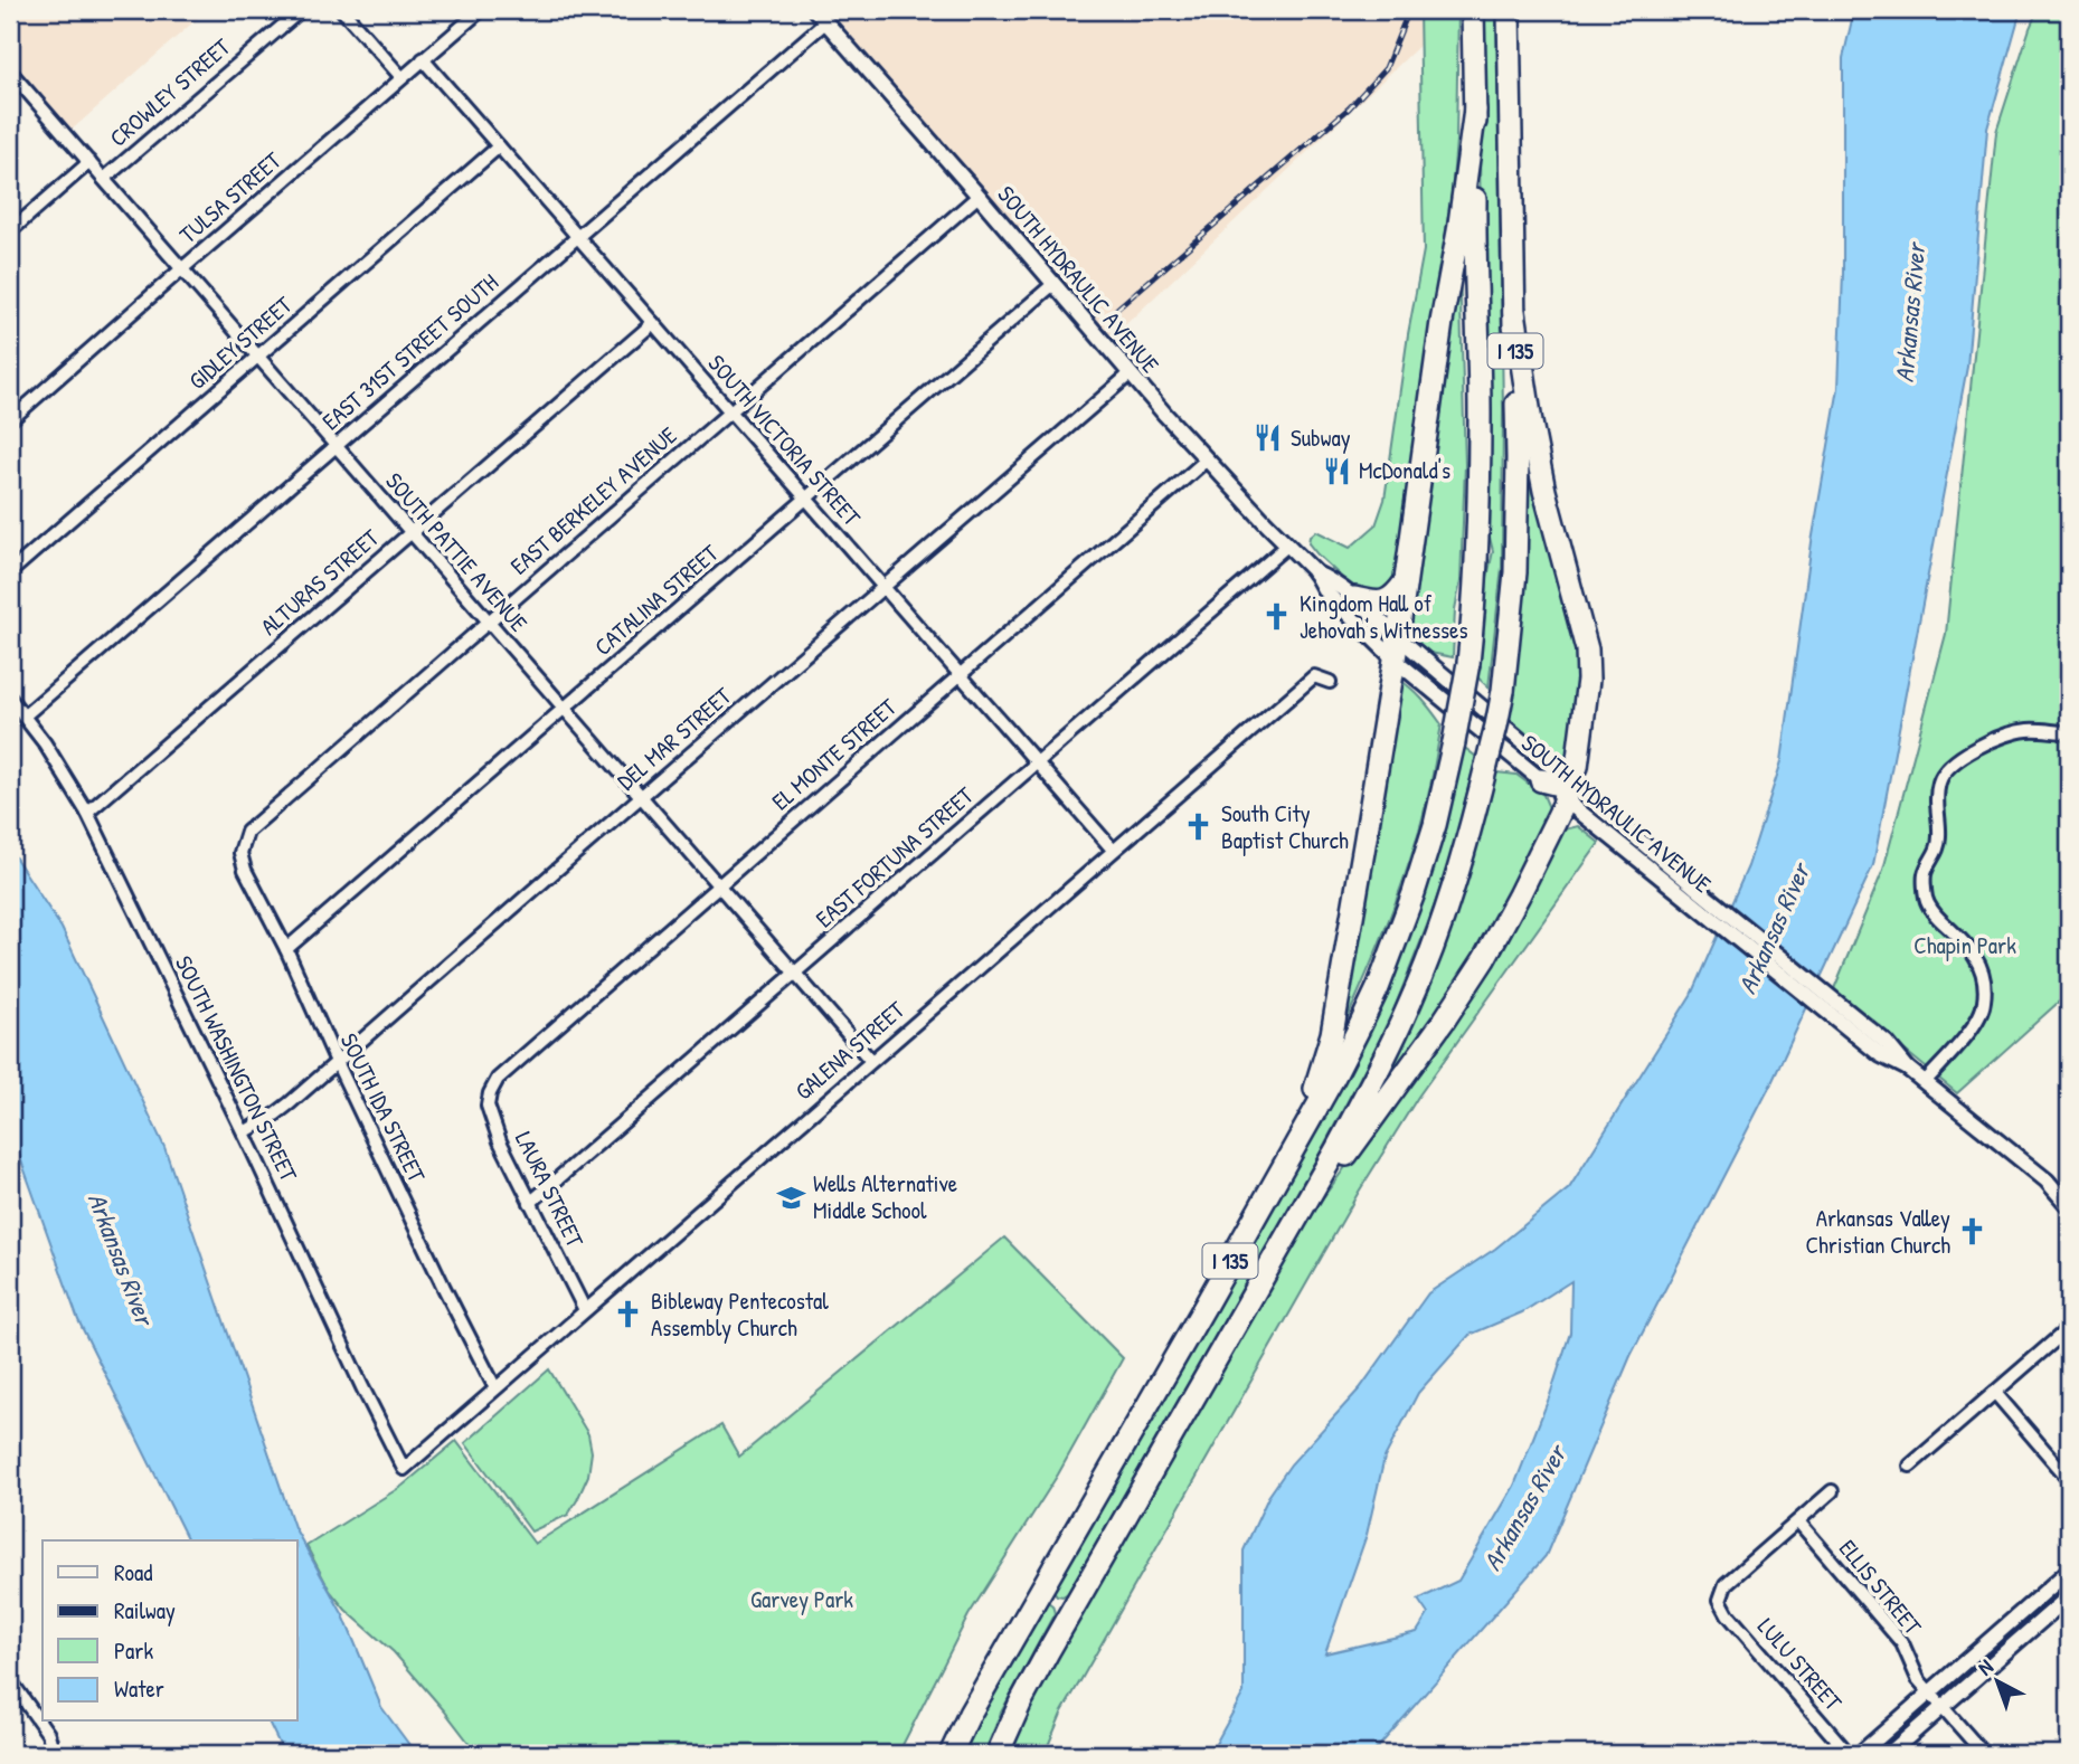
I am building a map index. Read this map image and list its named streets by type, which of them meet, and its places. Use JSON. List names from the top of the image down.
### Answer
{
  "streets": {
    "highway": ["I 135"],
    "street": [
      "CROWLEY STREET",
      "TULSA STREET",
      "SOUTH HYDRAULIC AVENUE",
      "GIDLEY STREET",
      "EAST 31ST STREET SOUTH",
      "SOUTH VICTORIA STREET",
      "EAST BERKELEY AVENUE",
      "SOUTH PATTIE AVENUE",
      "ALTURAS STREET",
      "CATALINA STREET",
      "DEL MAR STREET",
      "EL MONTE STREET",
      "EAST FORTUNA STREET",
      "GALENA STREET",
      "SOUTH WASHINGTON STREET",
      "SOUTH IDA STREET",
      "LAURA STREET",
      "ELLIS STREET",
      "LULU STREET"
    ]
  },
  "crossings": [
    ["CROWLEY STREET", "SOUTH PATTIE AVENUE"],
    ["TULSA STREET", "SOUTH VICTORIA STREET"],
    ["TULSA STREET", "SOUTH PATTIE AVENUE"],
    ["SOUTH HYDRAULIC AVENUE", "EAST 31ST STREET SOUTH"],
    ["SOUTH HYDRAULIC AVENUE", "EAST BERKELEY AVENUE"],
    ["SOUTH HYDRAULIC AVENUE", "CATALINA STREET"],
    ["SOUTH HYDRAULIC AVENUE", "DEL MAR STREET"],
    ["SOUTH HYDRAULIC AVENUE", "EL MONTE STREET"],
    ["SOUTH HYDRAULIC AVENUE", "EAST FORTUNA STREET"],
    ["GIDLEY STREET", "SOUTH VICTORIA STREET"],
    ["GIDLEY STREET", "SOUTH PATTIE AVENUE"],
    ["EAST 31ST STREET SOUTH", "SOUTH VICTORIA STREET"],
    ["EAST 31ST STREET SOUTH", "SOUTH PATTIE AVENUE"],
    ["EAST 31ST STREET SOUTH", "SOUTH WASHINGTON STREET"],
    ["SOUTH VICTORIA STREET", "EAST BERKELEY AVENUE"],
    ["SOUTH VICTORIA STREET", "ALTURAS STREET"],
    ["SOUTH VICTORIA STREET", "CATALINA STREET"],
    ["SOUTH VICTORIA STREET", "DEL MAR STREET"],
    ["SOUTH VICTORIA STREET", "EL MONTE STREET"],
    ["SOUTH VICTORIA STREET", "EAST FORTUNA STREET"],
    ["SOUTH VICTORIA STREET", "GALENA STREET"],
    ["EAST BERKELEY AVENUE", "SOUTH PATTIE AVENUE"],
    ["EAST BERKELEY AVENUE", "SOUTH IDA STREET"],
    ["SOUTH PATTIE AVENUE", "ALTURAS STREET"],
    ["SOUTH PATTIE AVENUE", "CATALINA STREET"],
    ["SOUTH PATTIE AVENUE", "DEL MAR STREET"],
    ["SOUTH PATTIE AVENUE", "EL MONTE STREET"],
    ["SOUTH PATTIE AVENUE", "EAST FORTUNA STREET"],
    ["SOUTH PATTIE AVENUE", "GALENA STREET"],
    ["ALTURAS STREET", "SOUTH WASHINGTON STREET"],
    ["CATALINA STREET", "SOUTH IDA STREET"],
    ["DEL MAR STREET", "SOUTH WASHINGTON STREET"],
    ["DEL MAR STREET", "SOUTH IDA STREET"],
    ["EL MONTE STREET", "LAURA STREET"],
    ["EAST FORTUNA STREET", "LAURA STREET"],
    ["GALENA STREET", "SOUTH WASHINGTON STREET"],
    ["GALENA STREET", "SOUTH IDA STREET"],
    ["GALENA STREET", "LAURA STREET"],
    ["ELLIS STREET", "LULU STREET"]
  ],
  "water": ["Arkansas River"],
  "parks": ["Chapin Park", "Garvey Park"],
  "places": {
    "restaurant": ["Subway", "McDonald's"],
    "church": [
      "Kingdom Hall of Jehovah's Witnesses",
      "South City Baptist Church",
      "Arkansas Valley Christian Church",
      "Bibleway Pentecostal Assembly Church"
    ],
    "school or university": ["Wells Alternative Middle School"]
  },
  "legend": [
    "Road",
    "Railway",
    "Park",
    "Water"
  ],
  "north": "top left"
}
